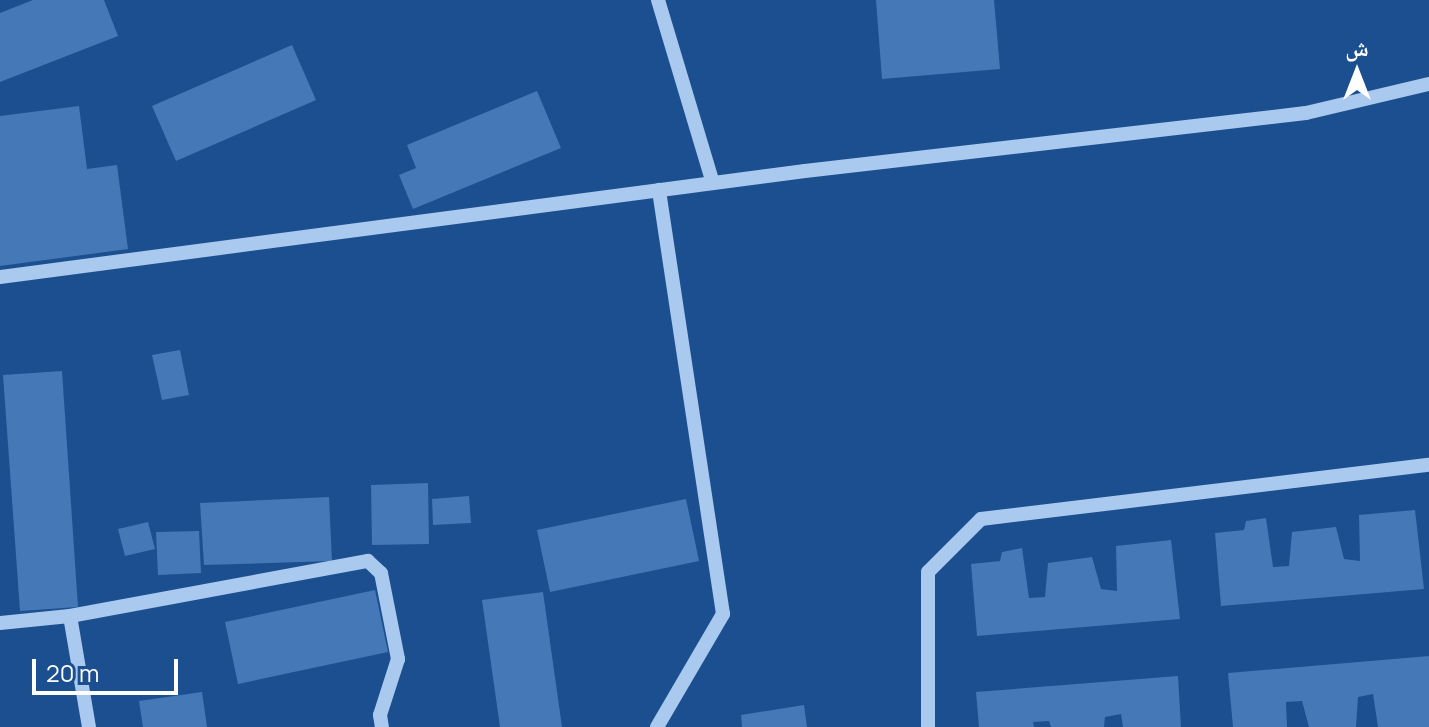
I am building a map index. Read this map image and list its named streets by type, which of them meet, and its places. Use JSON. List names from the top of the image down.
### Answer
{
  "scale_bar": "20 m",
  "north": "top"
}
